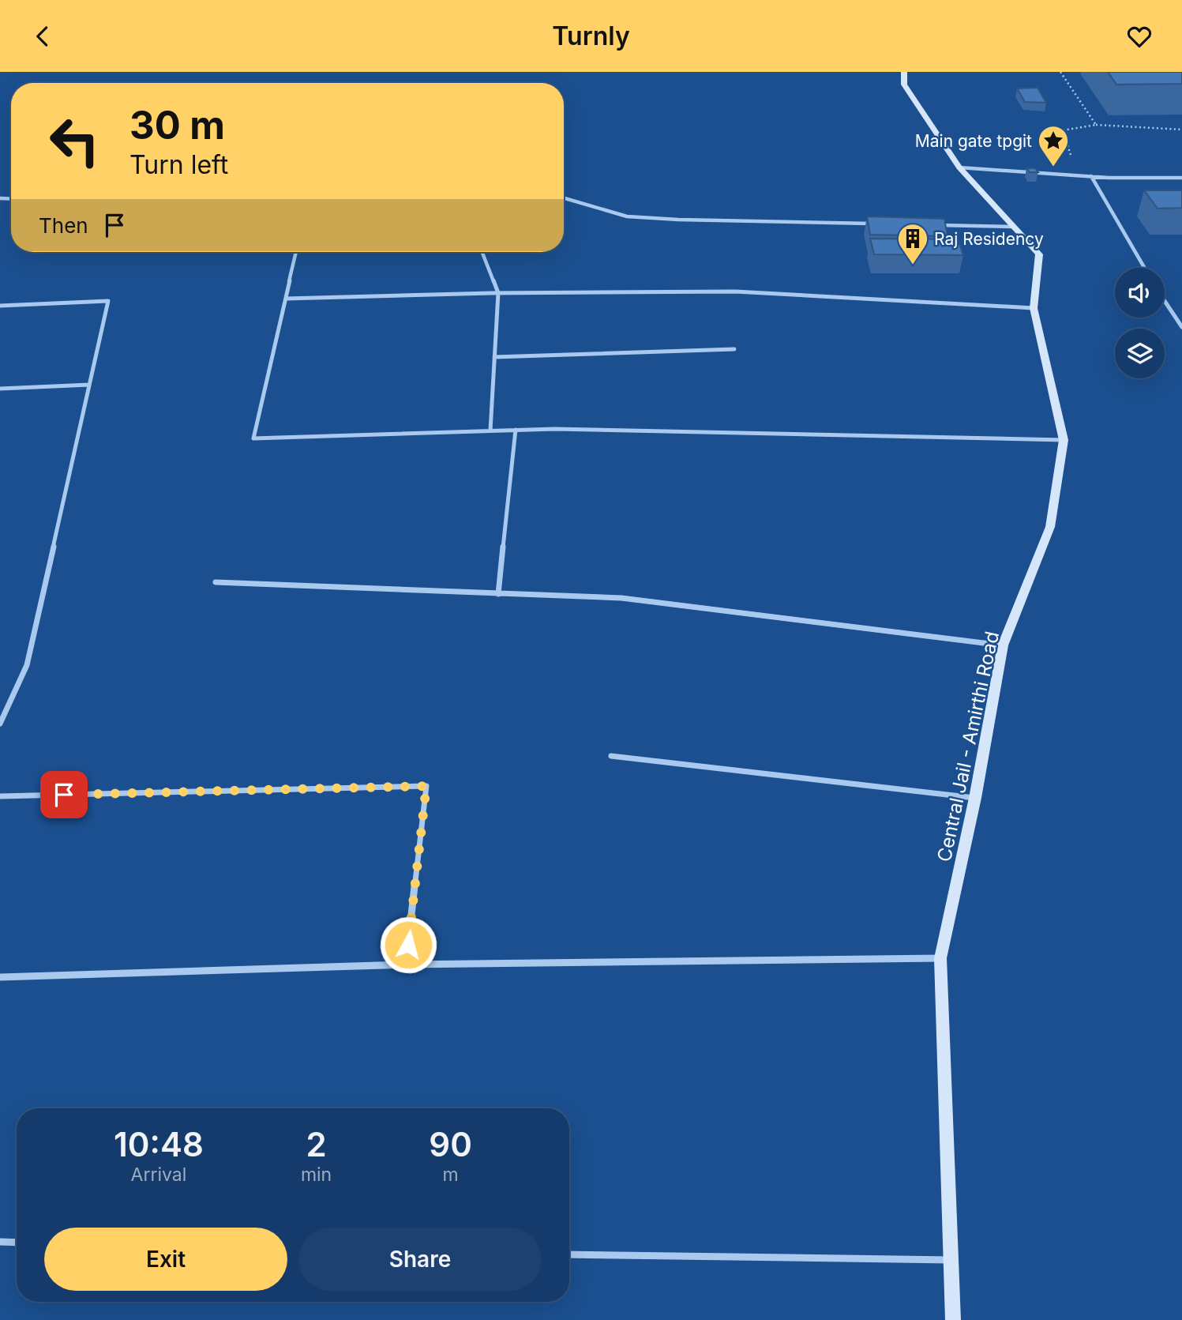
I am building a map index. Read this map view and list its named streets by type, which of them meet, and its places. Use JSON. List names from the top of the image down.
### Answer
{
  "streets": {
    "main road": ["Central Jail - Amirthi Road"]
  },
  "places": {
    "place": ["Main gate tpgit"],
    "building": ["Raj Residency"]
  },
  "page": {
    "header": "Turnly",
    "turn": ["30 m", "Turn left"],
    "then": "Then",
    "eta": [
      "10:48",
      "Arrival",
      "2",
      "min",
      "90",
      "m"
    ],
    "buttons": ["Exit", "Share"]
  }
}
